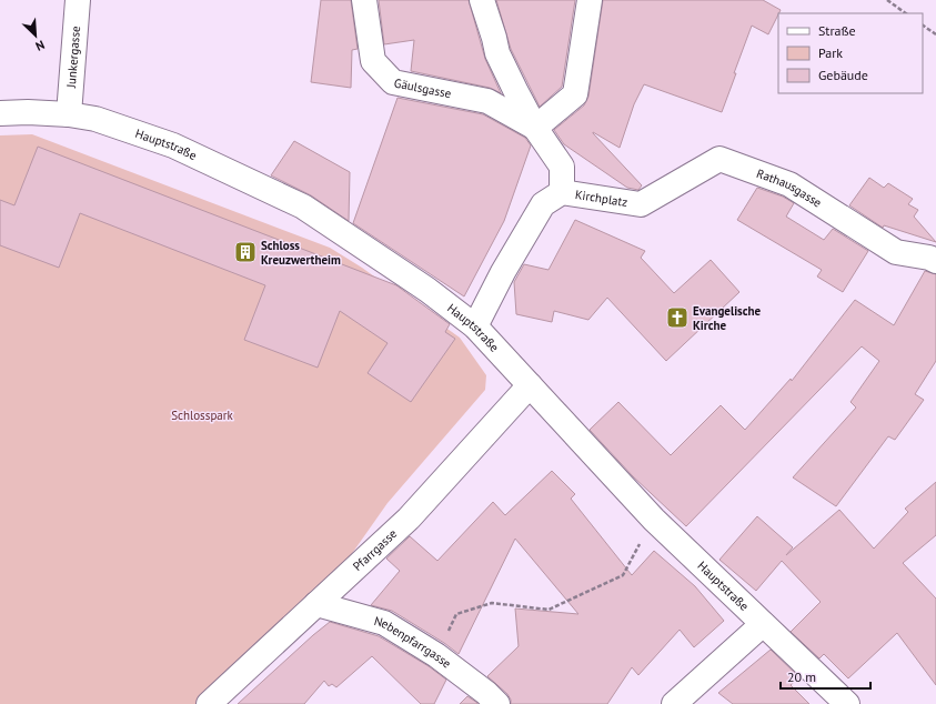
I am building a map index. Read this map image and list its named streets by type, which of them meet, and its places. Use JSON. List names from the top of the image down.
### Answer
{
  "streets": {
    "street": [
      "Junkergasse",
      "Gäulsgasse",
      "Hauptstraße",
      "Rathausgasse",
      "Kirchplatz",
      "Pfarrgasse",
      "Nebenpfarrgasse"
    ]
  },
  "crossings": [
    ["Junkergasse", "Hauptstraße"],
    ["Gäulsgasse", "Kirchplatz"],
    ["Hauptstraße", "Pfarrgasse"],
    ["Rathausgasse", "Kirchplatz"],
    ["Pfarrgasse", "Nebenpfarrgasse"]
  ],
  "parks": ["Schlosspark"],
  "places": {
    "building": ["Schloss Kreuzwertheim"],
    "church": ["Evangelische Kirche"]
  },
  "legend": ["Straße", "Park", "Gebäude"],
  "scale_bar": "20 m",
  "north": "bottom right"
}
